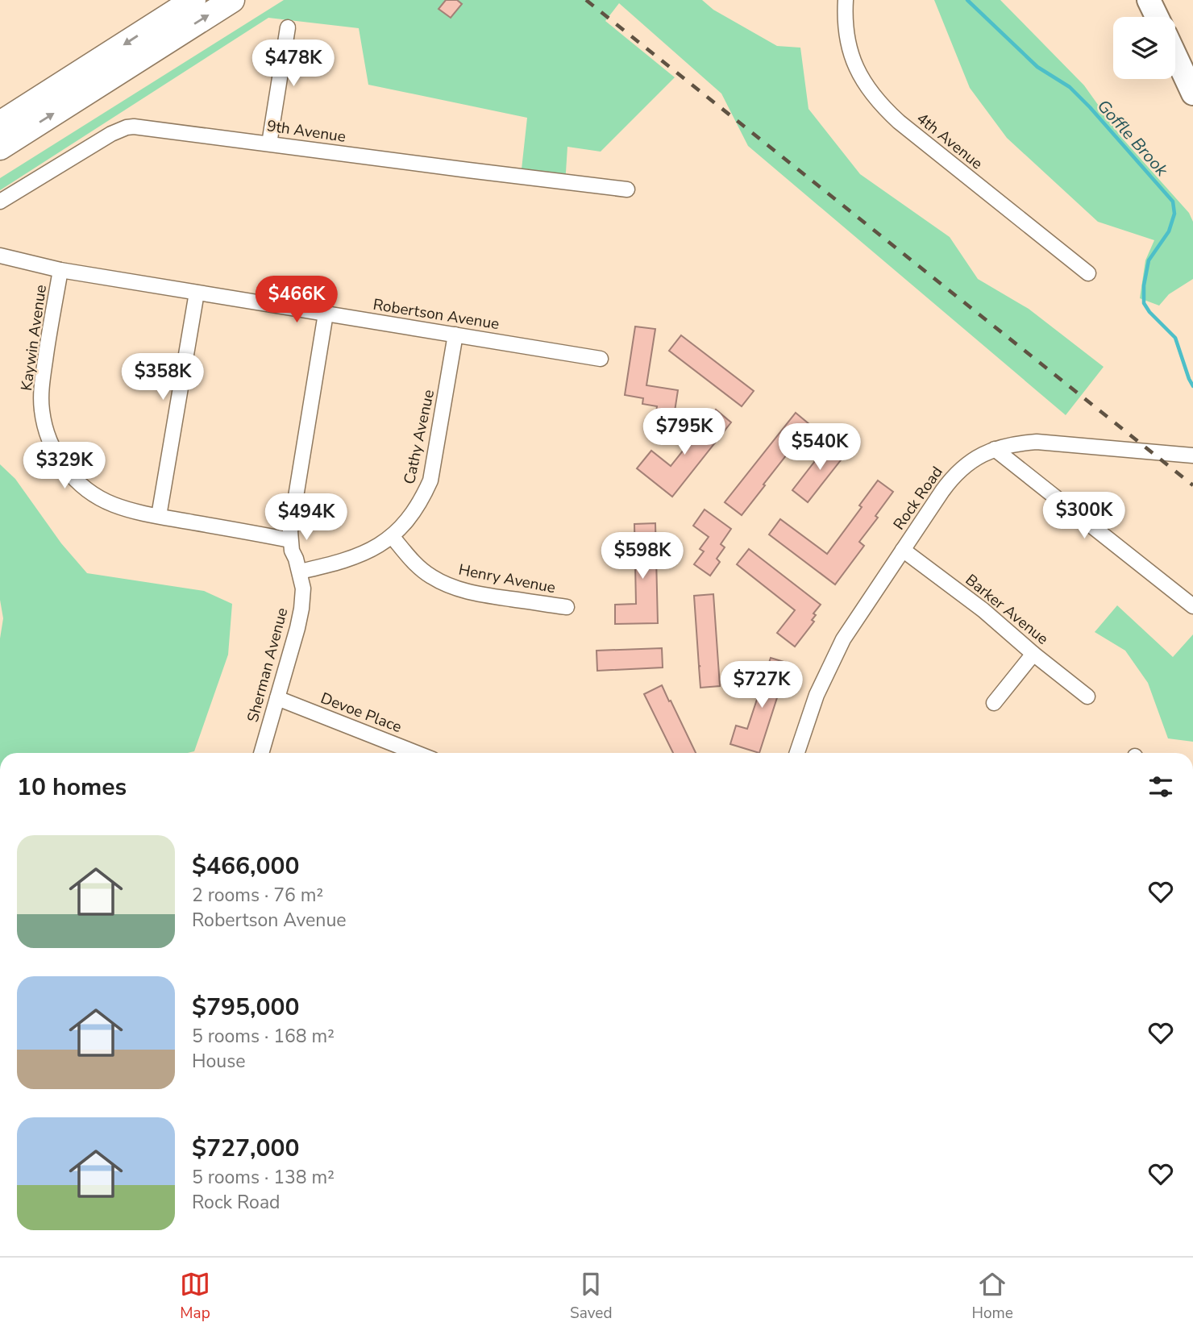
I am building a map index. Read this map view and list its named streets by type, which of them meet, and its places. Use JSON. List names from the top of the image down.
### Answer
{
  "streets": {
    "street": [
      "9th Avenue",
      "4th Avenue",
      "Robertson Avenue",
      "Kaywin Avenue",
      "Cathy Avenue",
      "Rock Road",
      "Henry Avenue",
      "Barker Avenue",
      "Sherman Avenue",
      "Devoe Place"
    ]
  },
  "crossings": [
    ["Robertson Avenue", "Kaywin Avenue"],
    ["Robertson Avenue", "Cathy Avenue"],
    ["Robertson Avenue", "Sherman Avenue"],
    ["Kaywin Avenue", "Sherman Avenue"],
    ["Cathy Avenue", "Henry Avenue"],
    ["Cathy Avenue", "Sherman Avenue"],
    ["Rock Road", "Barker Avenue"],
    ["Sherman Avenue", "Devoe Place"]
  ],
  "water": ["Goffle Brook"],
  "page": {
    "price": [
      "$478K",
      "$466K",
      "$358K",
      "$795K",
      "$540K",
      "$329K",
      "$300K",
      "$494K",
      "$598K",
      "$727K"
    ],
    "heading": "10 homes",
    "list": [
      {
        "name": "$466,000",
        "note": "2 rooms · 76 m² · Robertson Avenue"
      },
      {
        "name": "$795,000",
        "note": "5 rooms · 168 m² · House"
      },
      {
        "name": "$727,000",
        "note": "5 rooms · 138 m² · Rock Road"
      }
    ],
    "tabs": ["Map", "Saved", "Home"]
  }
}
